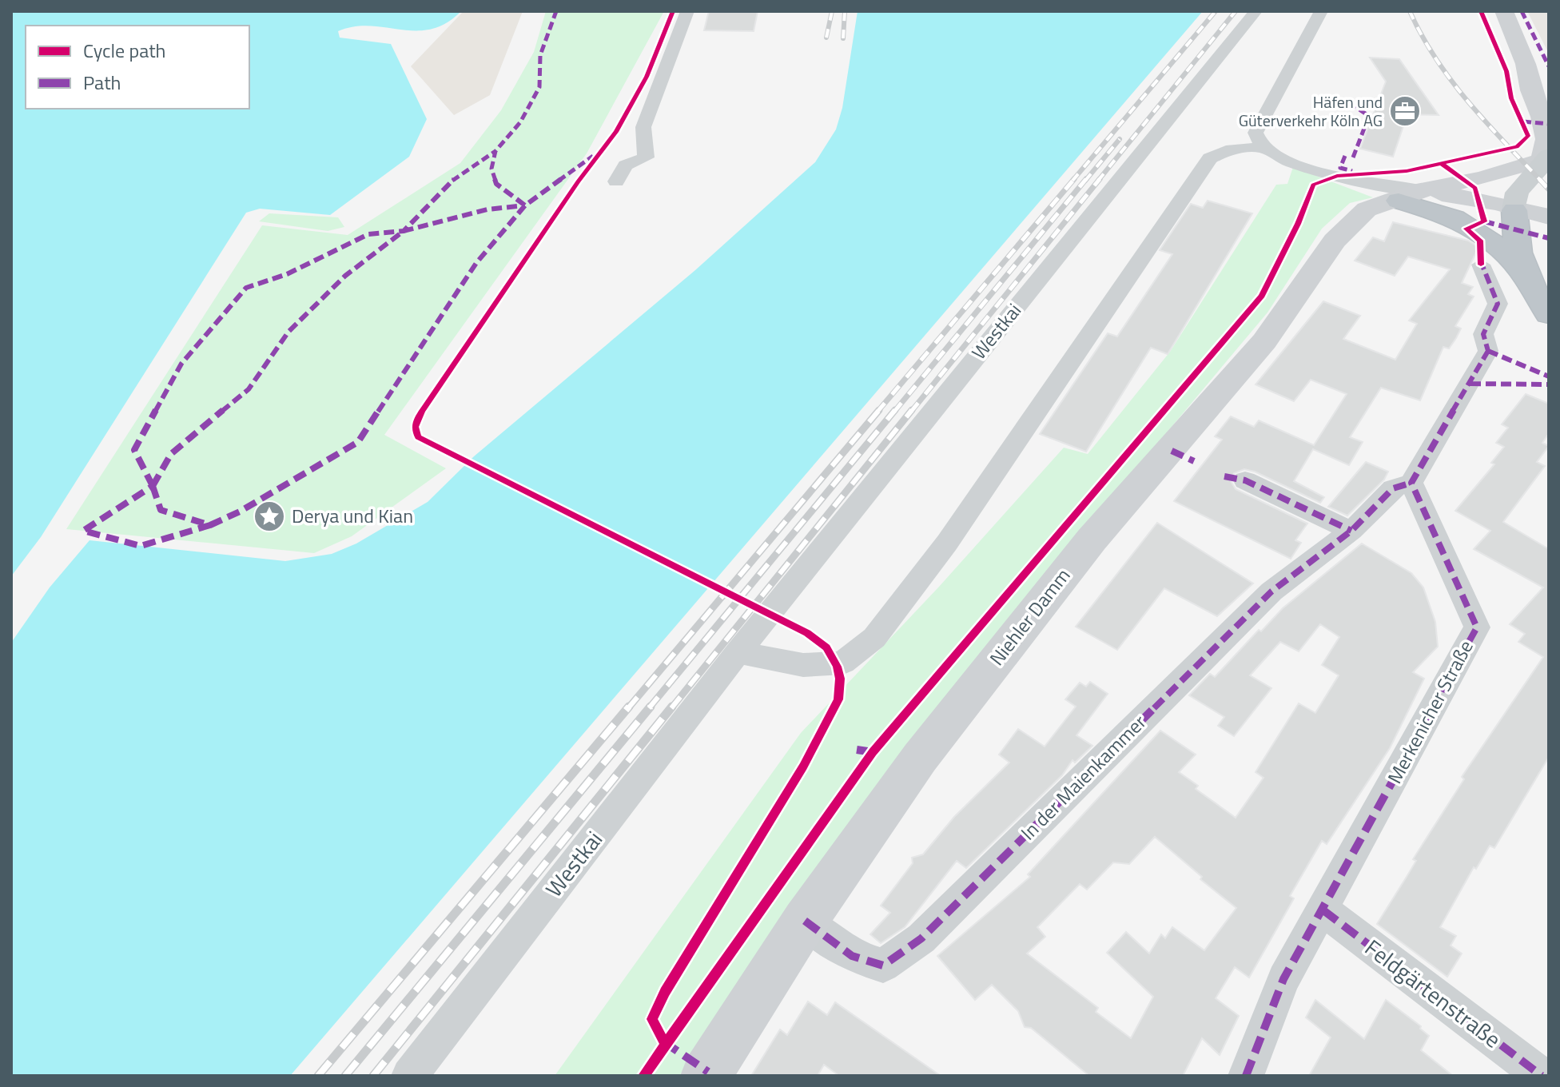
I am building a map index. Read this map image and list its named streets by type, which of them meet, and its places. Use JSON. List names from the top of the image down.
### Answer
{
  "streets": {
    "street": [
      "Westkai",
      "Niehler Damm",
      "Merkenicher Straße",
      "In der Maienkammer",
      "Feldgärtenstraße"
    ]
  },
  "crossings": [
    ["Niehler Damm", "In der Maienkammer"],
    ["Merkenicher Straße", "In der Maienkammer"],
    ["Merkenicher Straße", "Feldgärtenstraße"]
  ],
  "places": {
    "office": ["Häfen und Güterverkehr Köln AG"],
    "place": ["Derya und Kian"]
  },
  "legend": ["Cycle path", "Path"]
}
